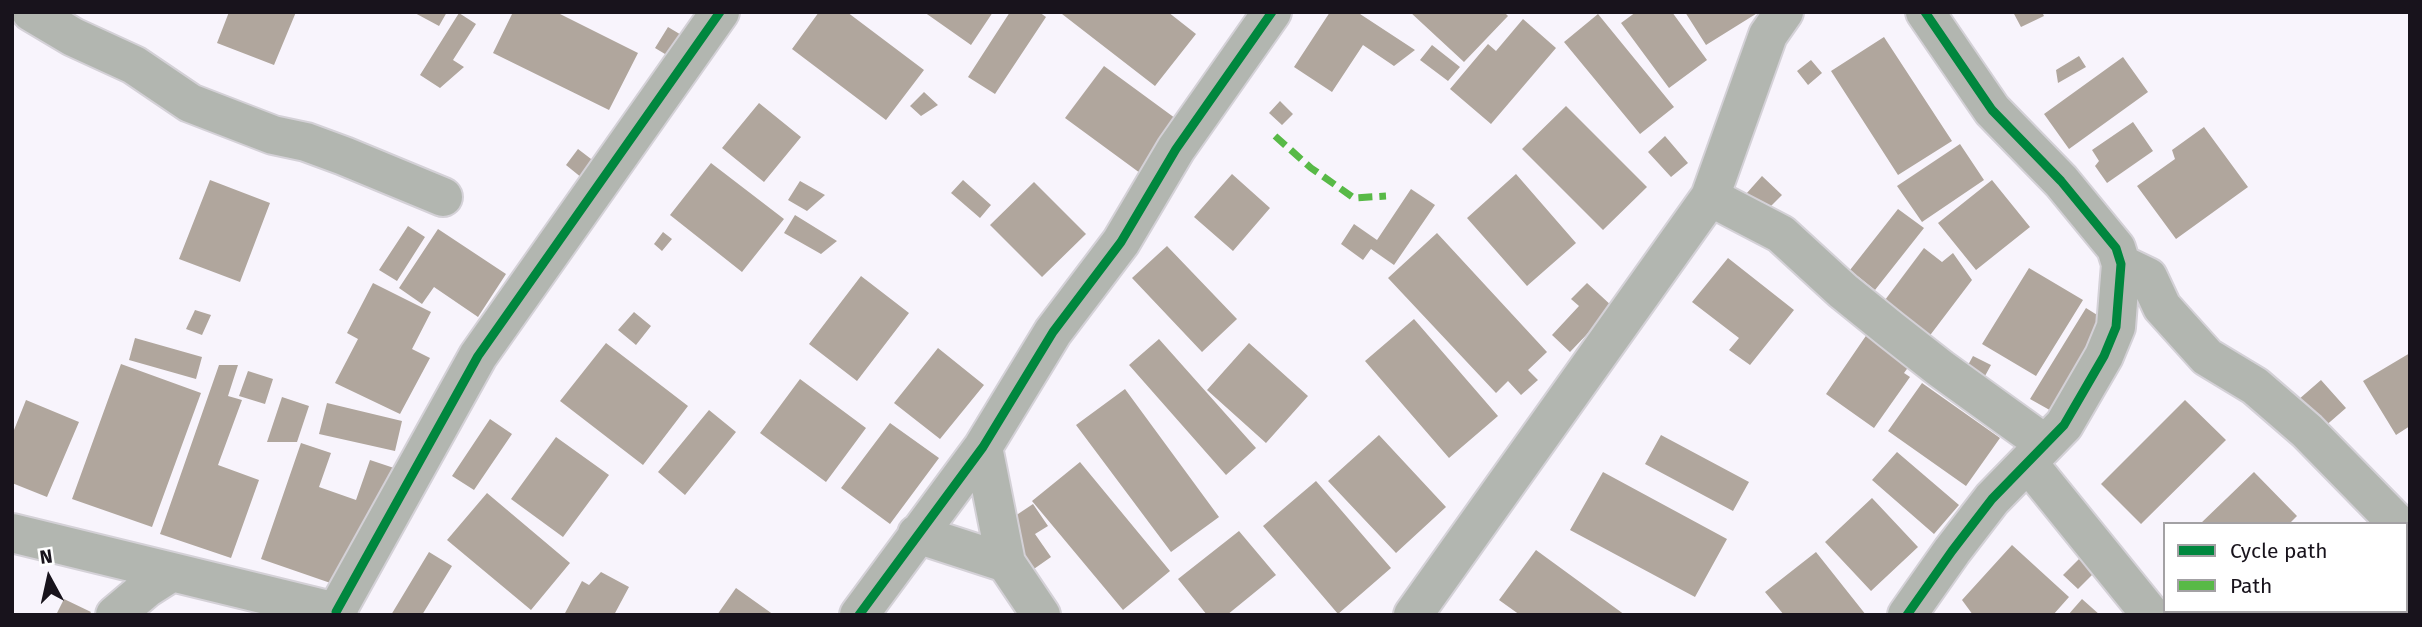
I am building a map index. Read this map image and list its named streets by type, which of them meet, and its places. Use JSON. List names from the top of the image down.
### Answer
{
  "legend": ["Cycle path", "Path"],
  "north": "top"
}
